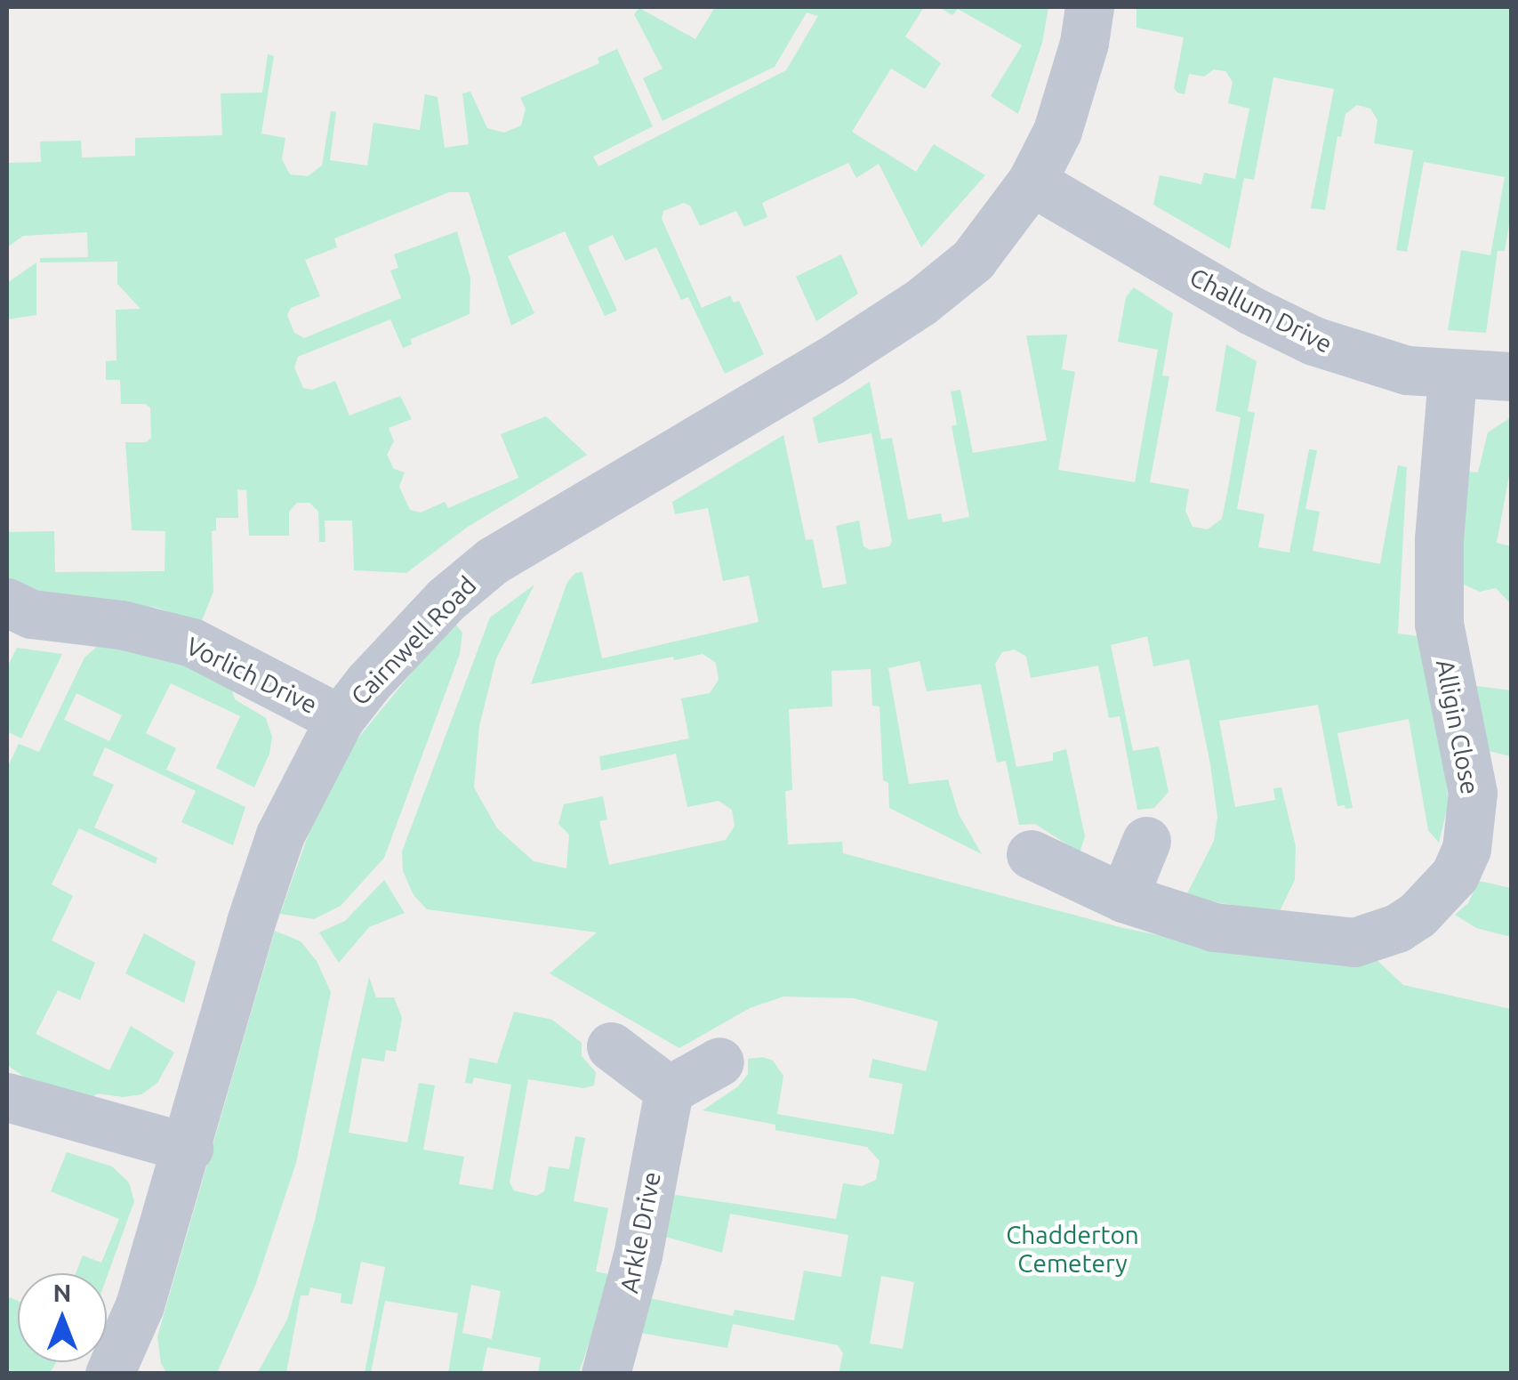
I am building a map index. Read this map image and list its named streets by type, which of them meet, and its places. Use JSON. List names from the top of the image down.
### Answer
{
  "streets": {
    "street": [
      "Challum Drive",
      "Cairnwell Road",
      "Vorlich Drive",
      "Alligin Close",
      "Arkle Drive"
    ]
  },
  "crossings": [
    ["Challum Drive", "Cairnwell Road"],
    ["Challum Drive", "Alligin Close"],
    ["Cairnwell Road", "Vorlich Drive"]
  ],
  "parks": ["Chadderton Cemetery"],
  "north": "top"
}
